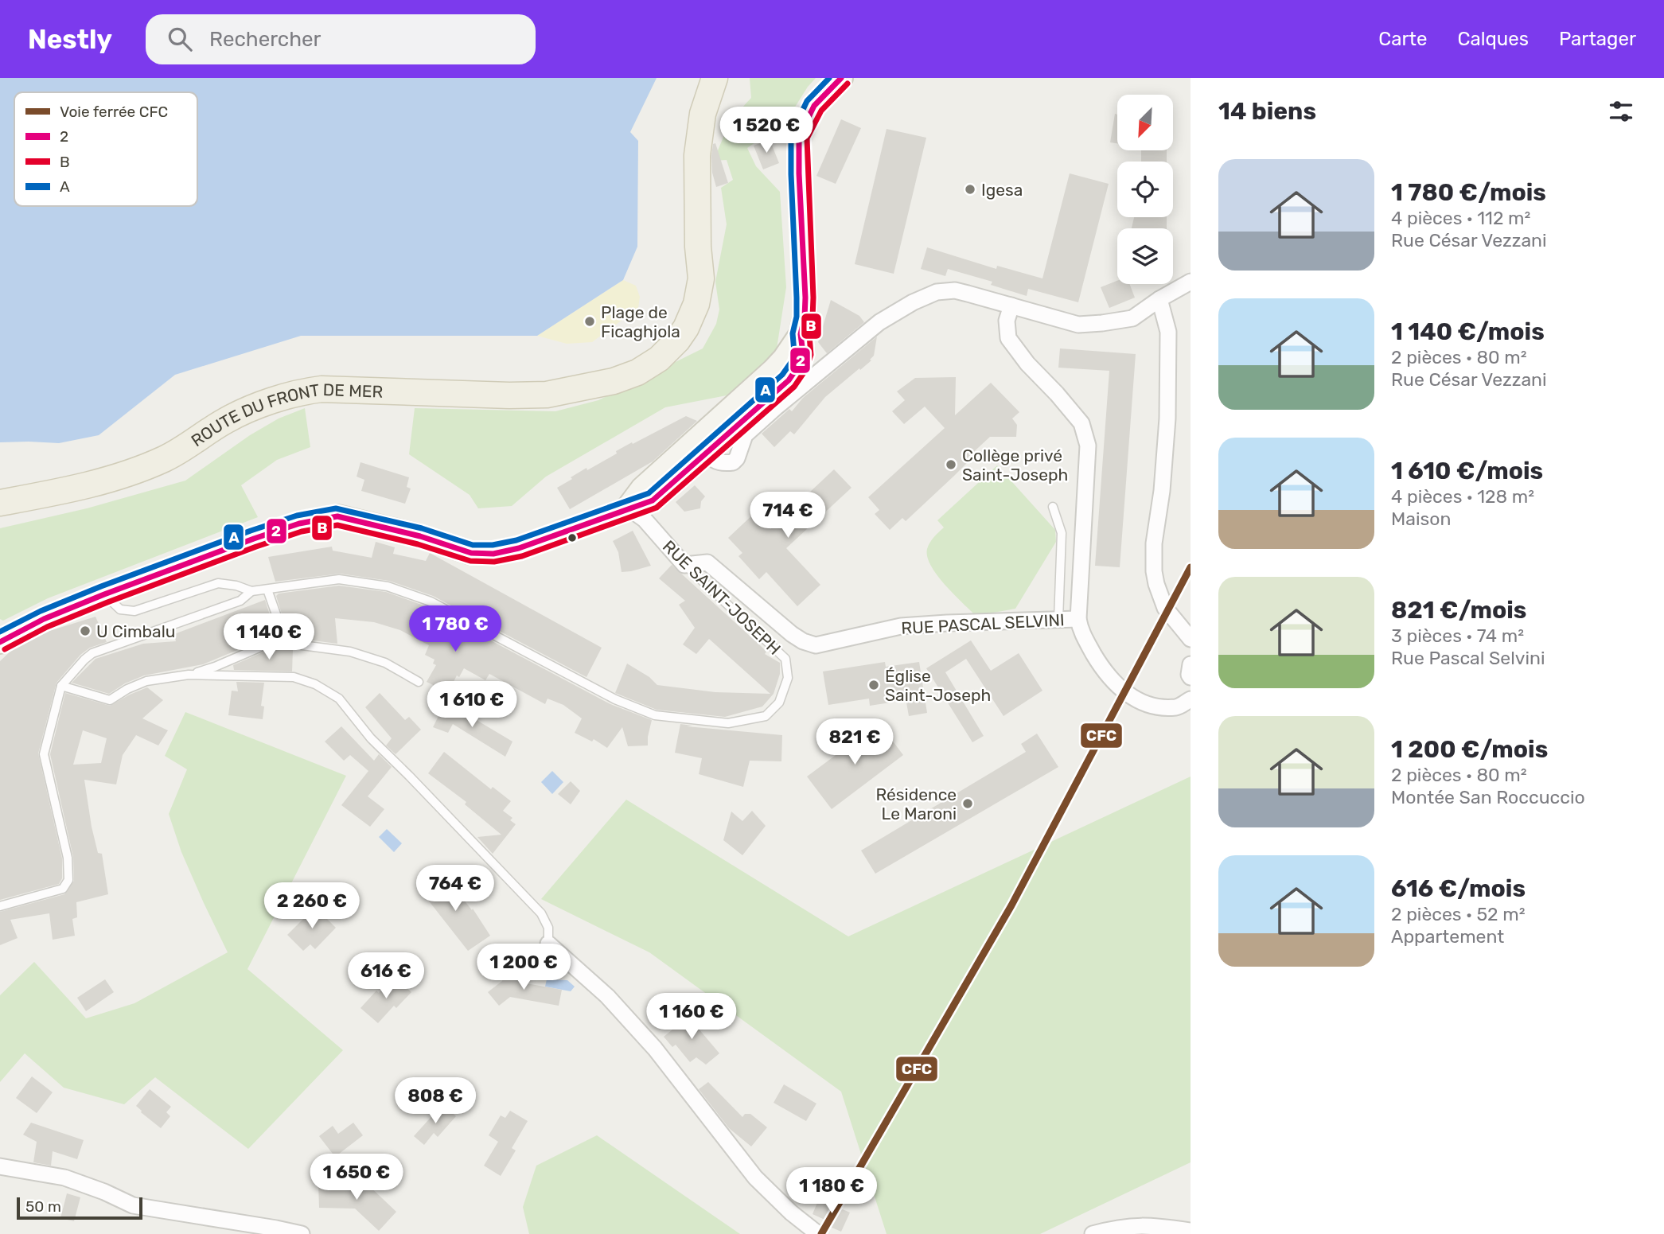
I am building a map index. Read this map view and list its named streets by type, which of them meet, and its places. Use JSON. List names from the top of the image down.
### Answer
{
  "streets": {
    "main road": ["ROUTE DU FRONT DE MER"],
    "street": ["RUE SAINT-JOSEPH", "RUE PASCAL SELVINI"]
  },
  "crossings": [
    ["RUE SAINT-JOSEPH", "RUE PASCAL SELVINI"]
  ],
  "places": [
    "Igesa",
    "Plage de Ficaghjola",
    "Collège privé Saint-Joseph",
    "U Cimbalu",
    "Église Saint-Joseph",
    "Résidence Le Maroni"
  ],
  "lines": [
    "transit line 2",
    "transit line A",
    "transit line B",
    "rail line CFC"
  ],
  "legend": [
    "Voie ferrée CFC",
    "2",
    "B",
    "A"
  ],
  "scale_bar": "50 m",
  "north": "bottom left",
  "page": {
    "header": "Nestly",
    "search": "Rechercher",
    "nav": ["Carte", "Calques", "Partager"],
    "heading": "14 biens",
    "price": [
      "1 520 €",
      "714 €",
      "1 780 €",
      "1 140 €",
      "1 610 €",
      "821 €",
      "764 €",
      "2 260 €",
      "1 200 €",
      "616 €",
      "1 160 €",
      "808 €",
      "1 650 €",
      "1 180 €"
    ],
    "list": [
      {
        "name": "1 780 €/mois",
        "note": "4 pièces · 112 m² · Rue César Vezzani"
      },
      {
        "name": "1 140 €/mois",
        "note": "2 pièces · 80 m² · Rue César Vezzani"
      },
      {
        "name": "1 610 €/mois",
        "note": "4 pièces · 128 m² · Maison"
      },
      {
        "name": "821 €/mois",
        "note": "3 pièces · 74 m² · Rue Pascal Selvini"
      },
      {
        "name": "1 200 €/mois",
        "note": "2 pièces · 80 m² · Montée San Roccuccio"
      },
      {
        "name": "616 €/mois",
        "note": "2 pièces · 52 m² · Appartement"
      }
    ],
    "scale": "50 m"
  }
}
